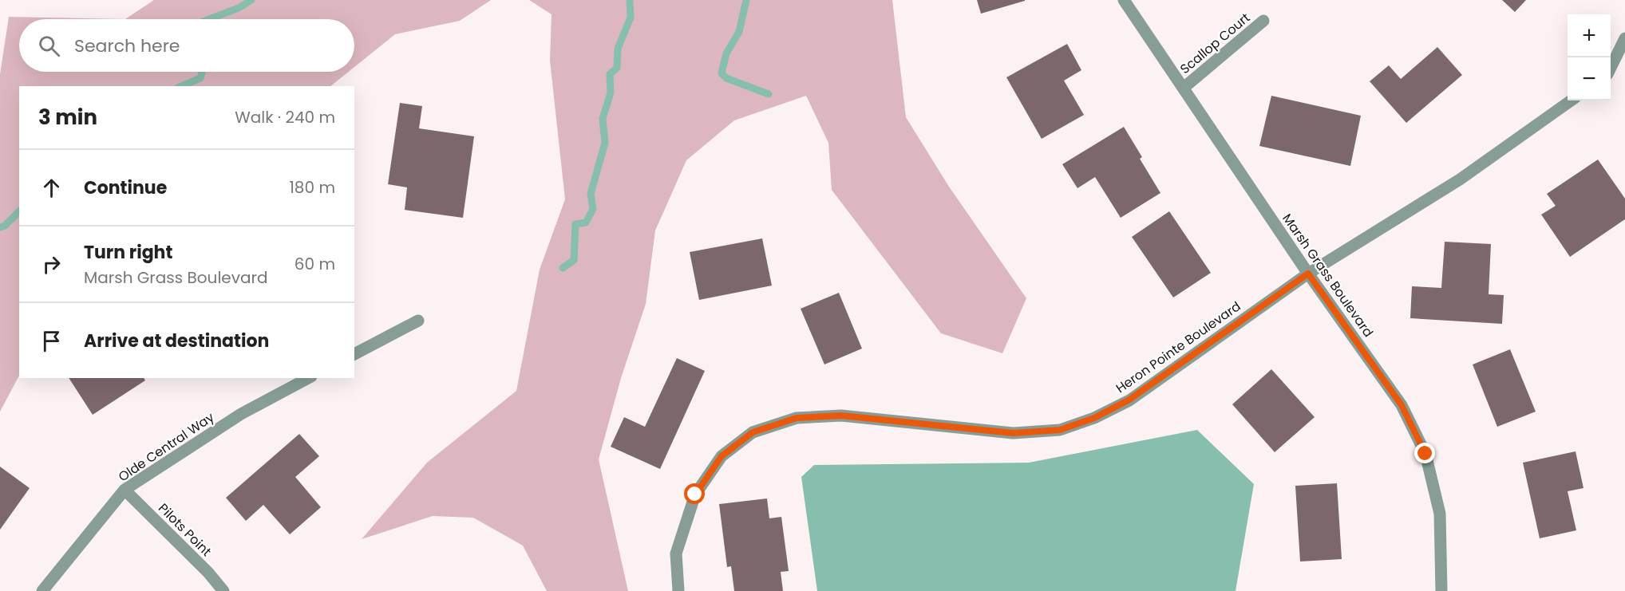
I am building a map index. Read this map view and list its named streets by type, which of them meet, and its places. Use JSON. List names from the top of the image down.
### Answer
{
  "streets": {
    "street": [
      "Scallop Court",
      "Marsh Grass Boulevard",
      "Heron Pointe Boulevard",
      "Olde Central Way",
      "Pilots Point"
    ]
  },
  "crossings": [
    ["Scallop Court", "Marsh Grass Boulevard"],
    ["Marsh Grass Boulevard", "Heron Pointe Boulevard"],
    ["Olde Central Way", "Pilots Point"]
  ],
  "page": {
    "map_buttons": ["+", "−"],
    "search": "Search here",
    "heading": ["3 min", "Walk · 240 m"],
    "list": [
      ["Continue", "180 m"],
      ["Turn right", "Marsh Grass Boulevard", "60 m"],
      "Arrive at destination"
    ]
  }
}
